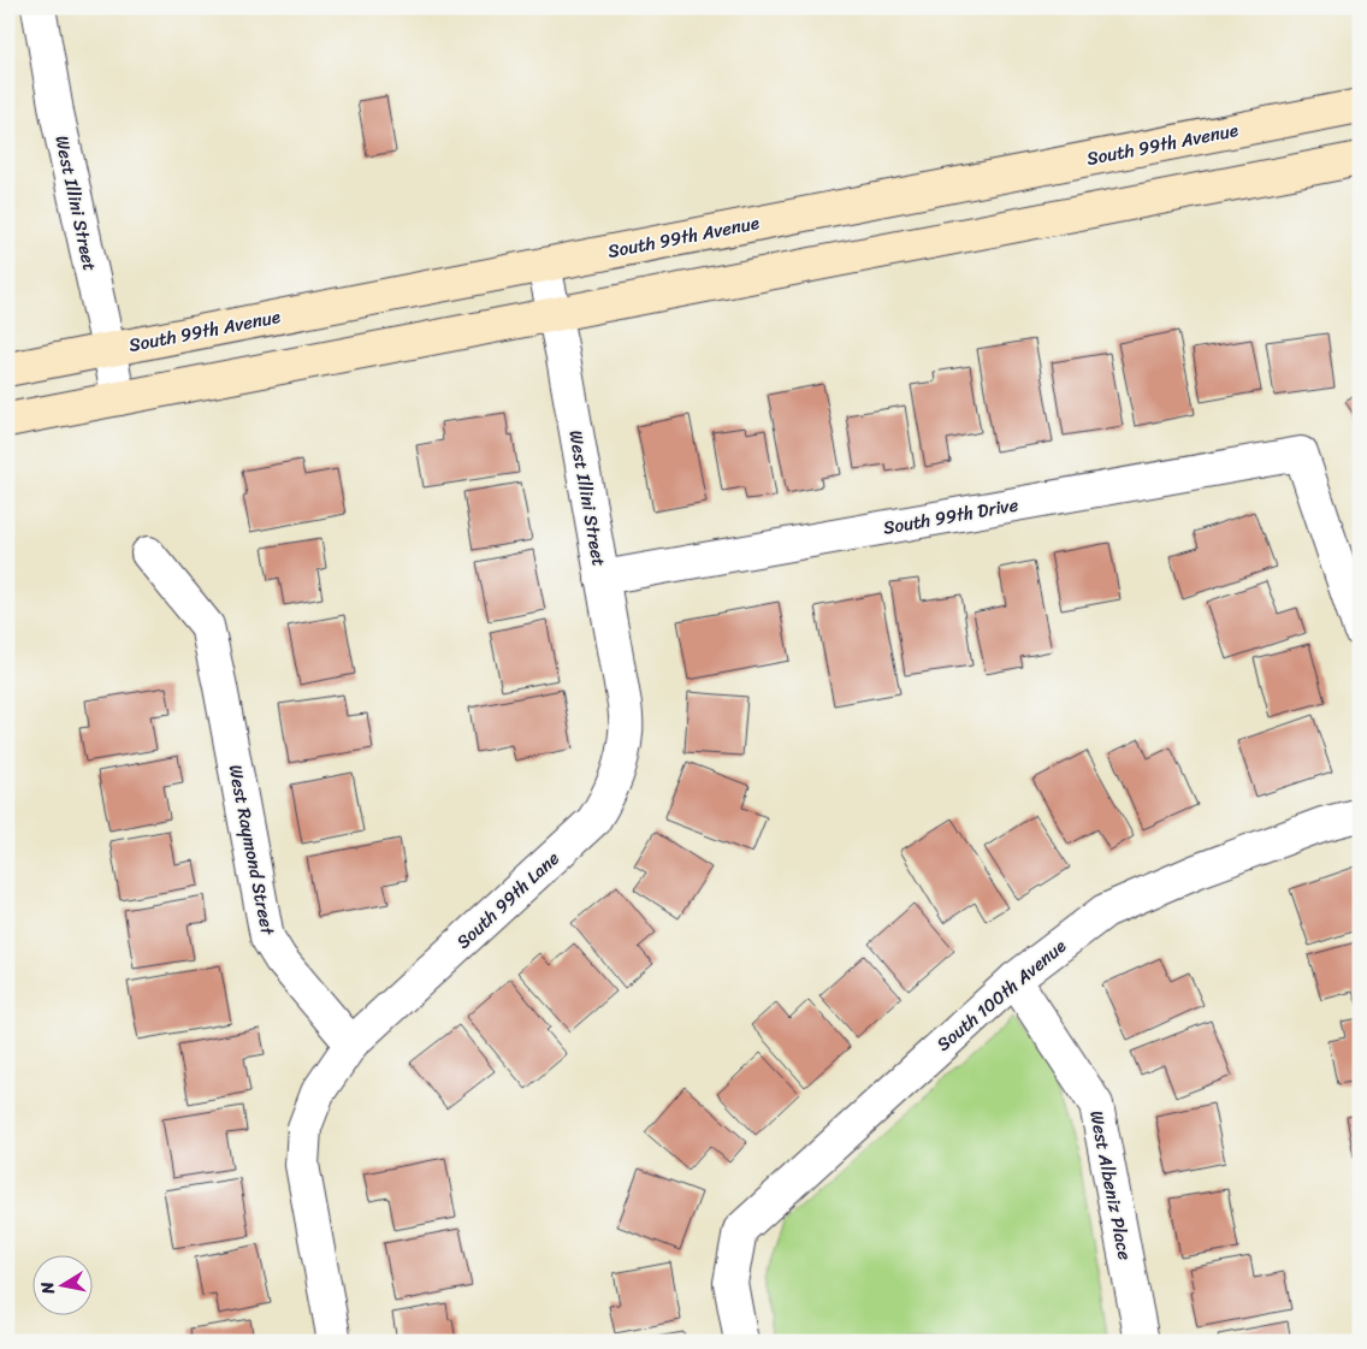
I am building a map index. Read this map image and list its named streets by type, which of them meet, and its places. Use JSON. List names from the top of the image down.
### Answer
{
  "streets": {
    "main road": ["South 99th Avenue"],
    "street": [
      "West Illini Street",
      "South 99th Drive",
      "West Raymond Street",
      "South 99th Lane",
      "South 100th Avenue",
      "West Albeniz Place"
    ]
  },
  "crossings": [
    ["South 99th Avenue", "West Illini Street"],
    ["West Illini Street", "South 99th Drive"],
    ["West Illini Street", "South 99th Lane"],
    ["West Raymond Street", "South 99th Lane"],
    ["South 100th Avenue", "West Albeniz Place"]
  ],
  "north": "left"
}
